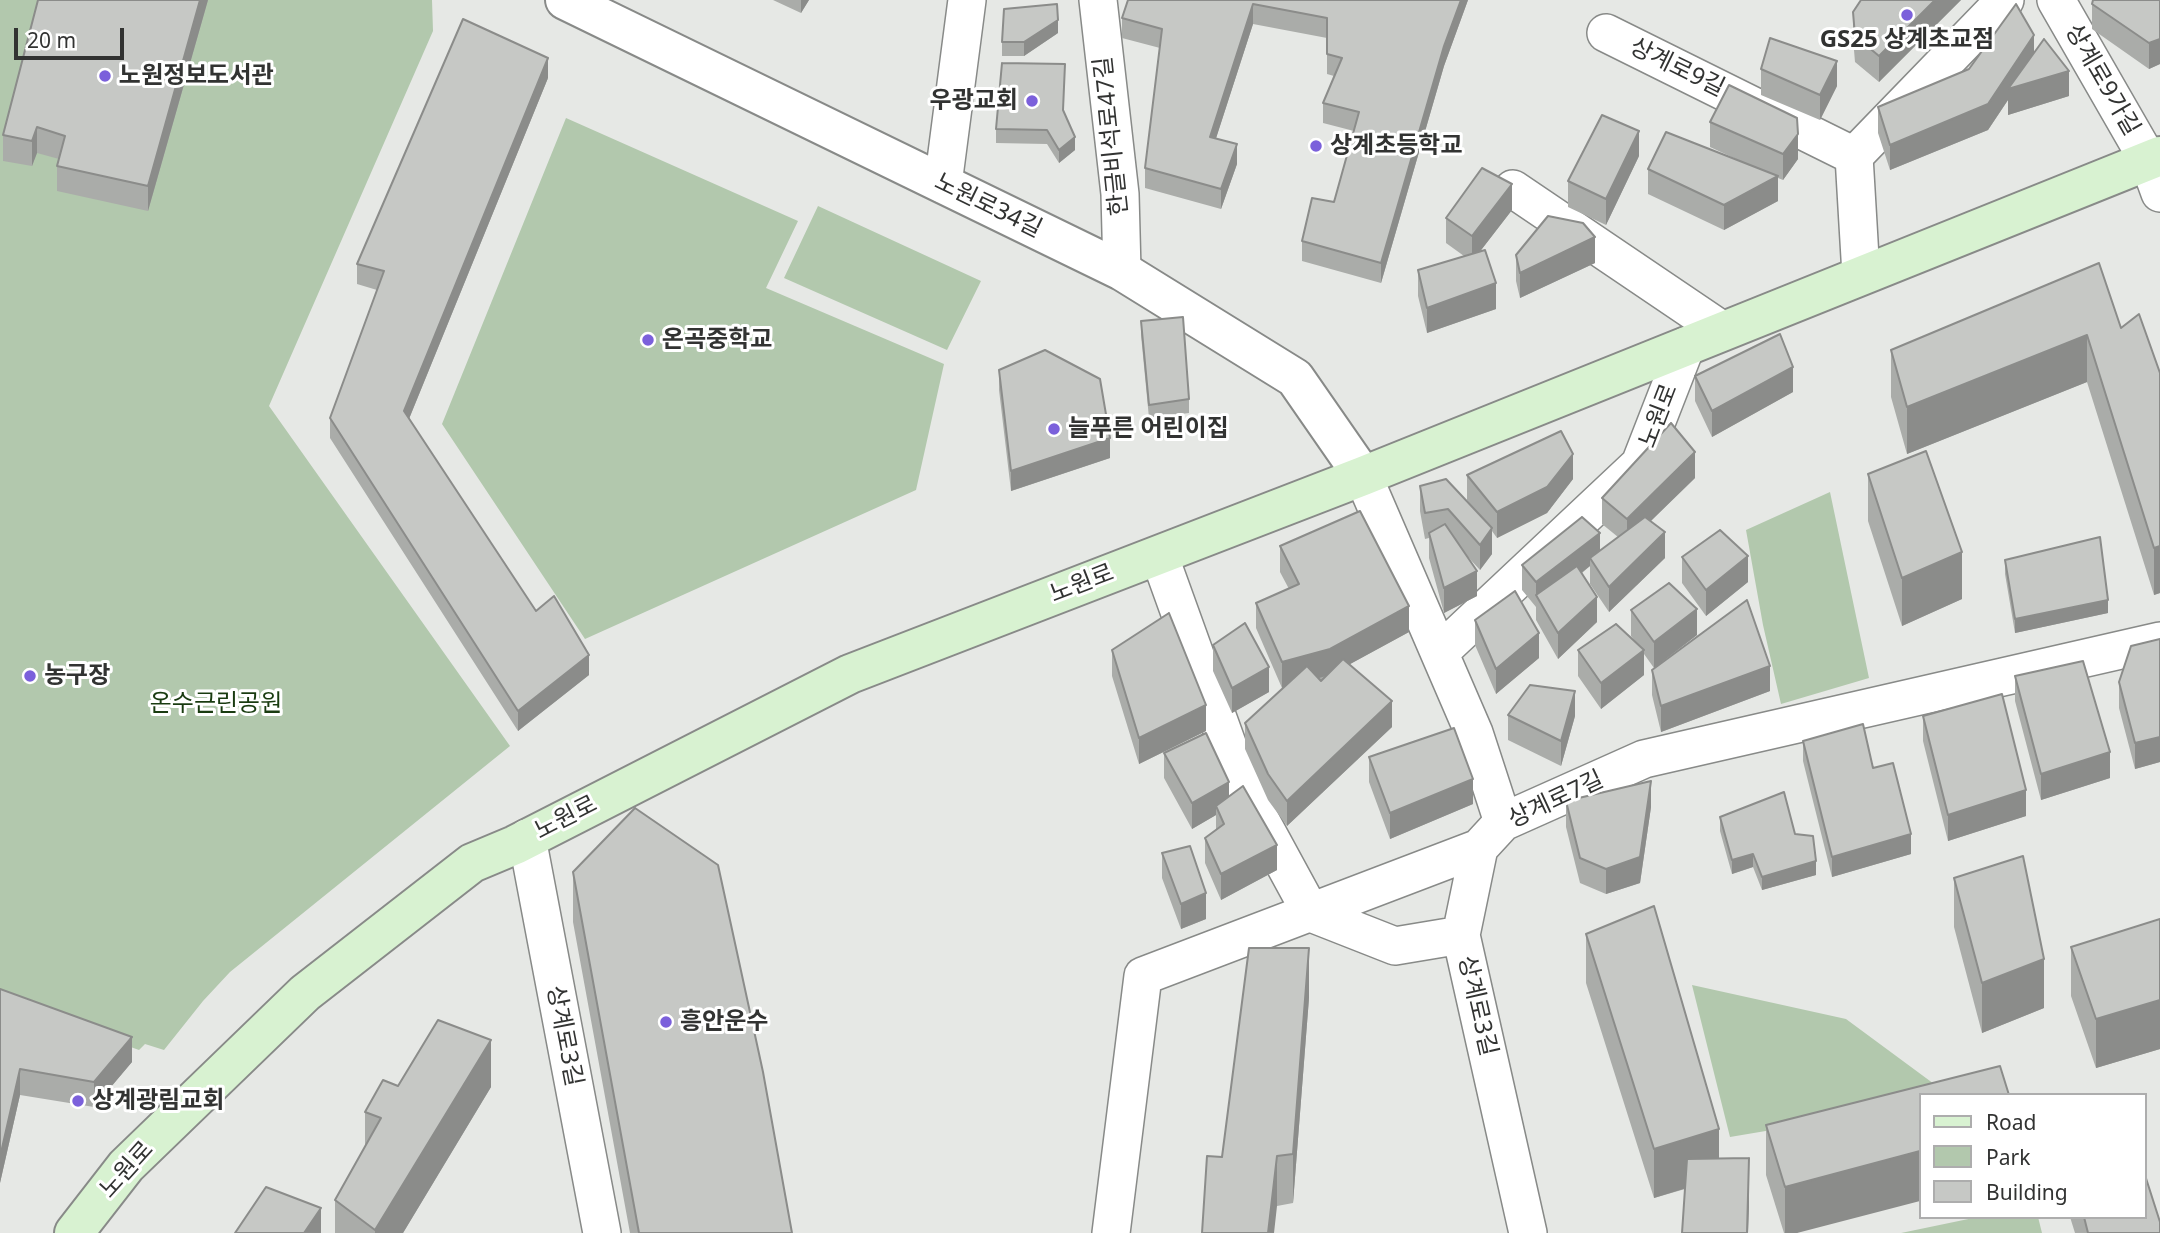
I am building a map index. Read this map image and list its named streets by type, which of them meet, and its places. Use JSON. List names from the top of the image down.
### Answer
{
  "streets": {
    "main road": ["노원로"],
    "street": [
      "상계로9길",
      "상계로9가길",
      "한글비석로47길",
      "노원로34길",
      "상계로7길",
      "상계로3길"
    ]
  },
  "crossings": [
    ["상계로9가길", "노원로"],
    ["한글비석로47길", "노원로34길"],
    ["노원로34길", "노원로"],
    ["노원로", "상계로3길"],
    ["상계로7길", "상계로3길"]
  ],
  "parks": ["온수근린공원"],
  "places": [
    "GS25 상계초교점",
    "노원정보도서관",
    "우광교회",
    "상계초등학교",
    "온곡중학교",
    "늘푸른 어린이집",
    "농구장",
    "흥안운수",
    "상계광림교회"
  ],
  "legend": ["Road", "Park", "Building"],
  "scale_bar": "20 m"
}
